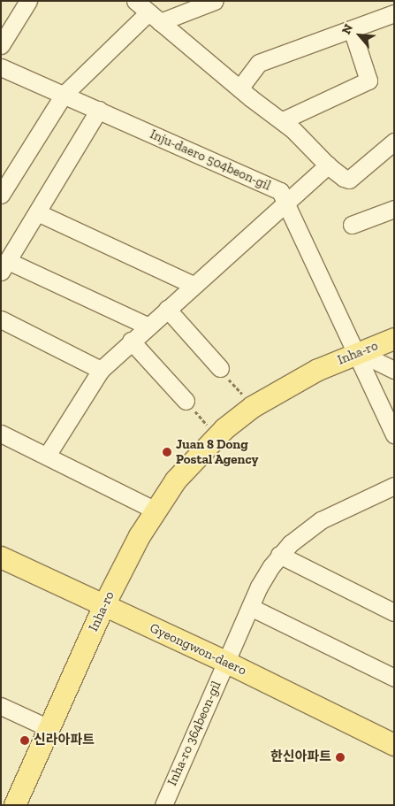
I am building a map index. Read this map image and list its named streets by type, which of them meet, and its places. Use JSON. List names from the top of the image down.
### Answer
{
  "streets": {
    "main road": ["Inha-ro", "Gyeongwon-daero"],
    "lane": ["Inju-daero 504beon-gil", "Inha-ro 364beon-gil"]
  },
  "crossings": [
    ["Inju-daero 504beon-gil", "Inha-ro"],
    ["Inha-ro", "Gyeongwon-daero"],
    ["Gyeongwon-daero", "Inha-ro 364beon-gil"]
  ],
  "places": ["Juan 8 Dong Postal Agency", "신라아파트", "한신아파트"],
  "north": "top left"
}
